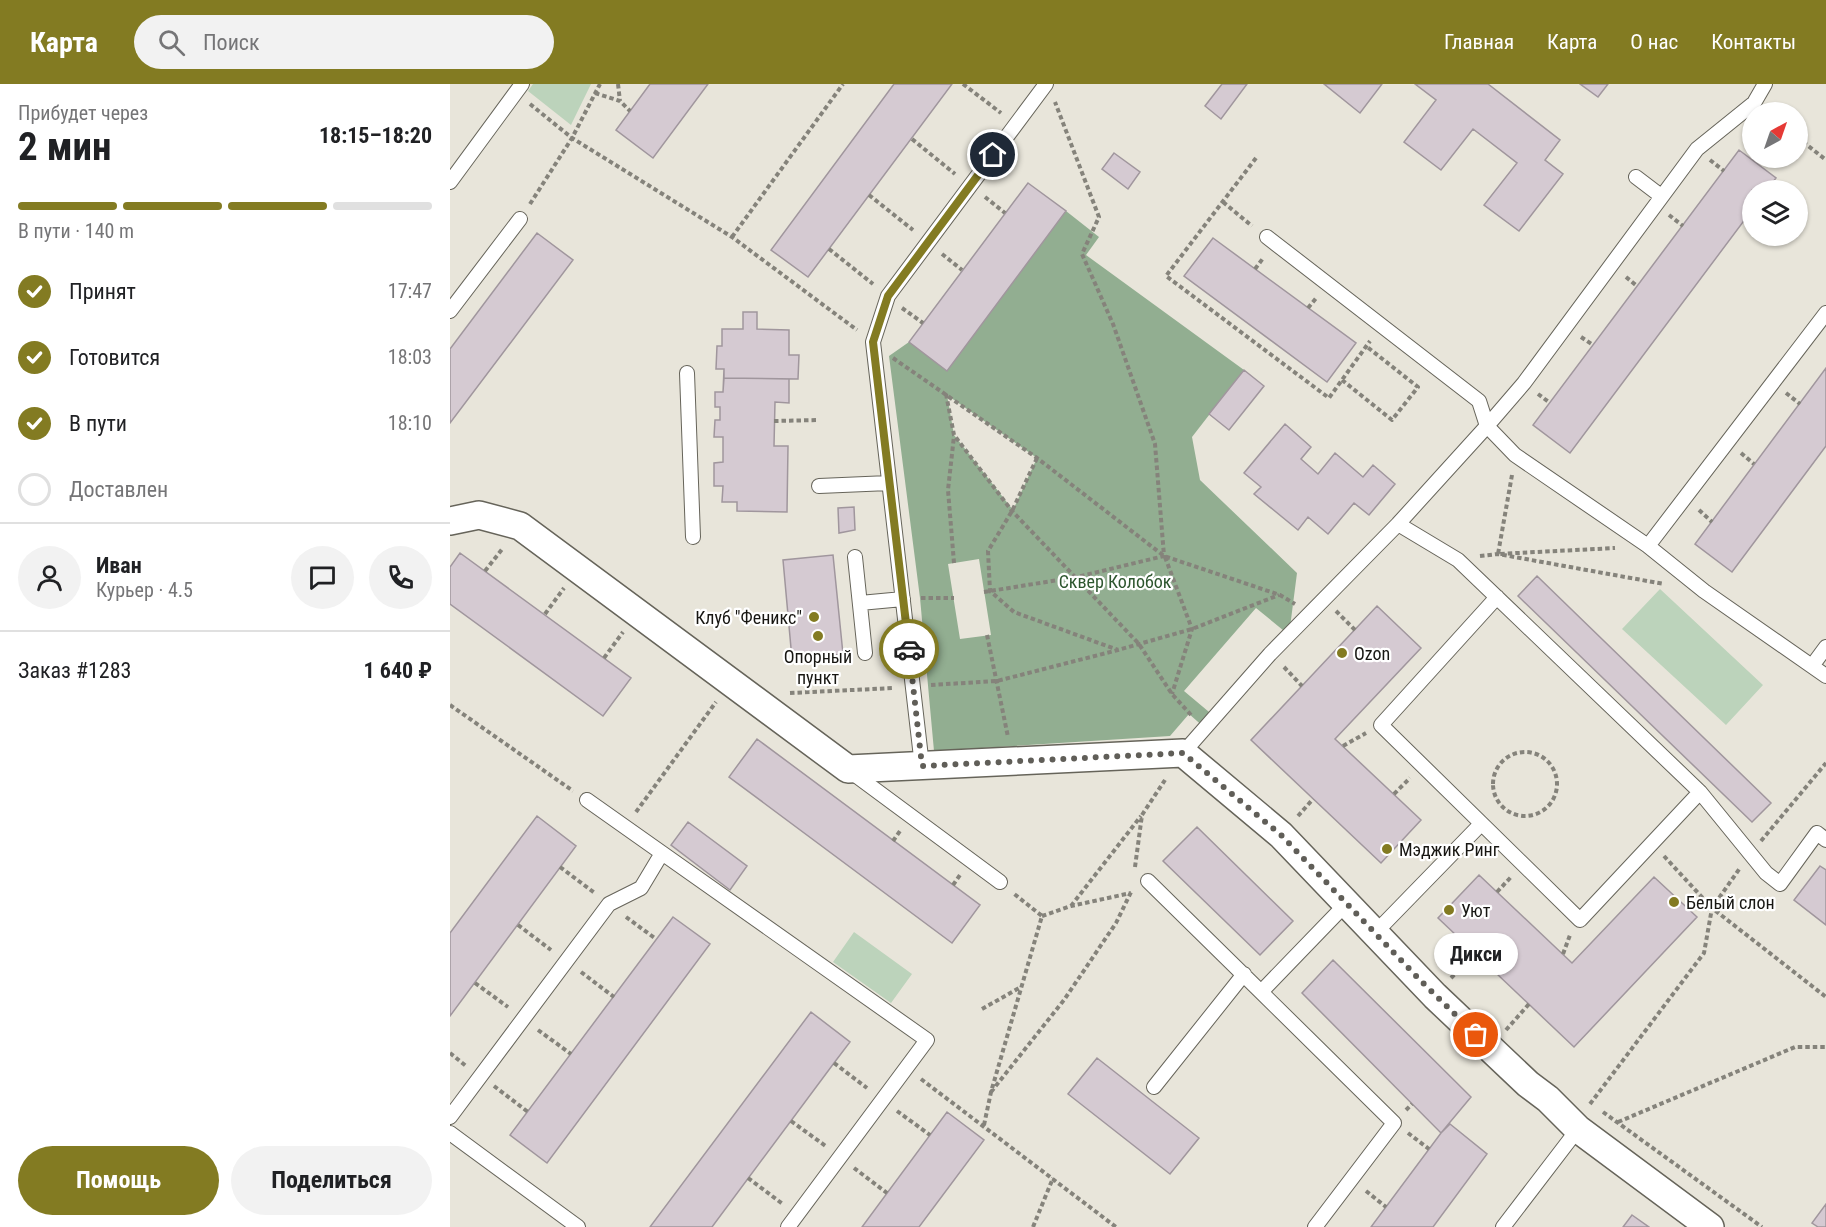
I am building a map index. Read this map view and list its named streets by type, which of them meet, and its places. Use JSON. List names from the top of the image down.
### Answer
{
  "parks": ["Сквер Колобок"],
  "places": [
    "Клуб \"Феникс\"",
    "Опорный пункт",
    "Ozon",
    "Мэджик Ринг",
    "Белый слон",
    "Уют",
    "Дикси"
  ],
  "north": "top right",
  "page": {
    "header": "Карта",
    "search": "Поиск",
    "nav": [
      "Главная",
      "Карта",
      "О нас",
      "Контакты"
    ],
    "heading": ["2 мин", "Прибудет через", "18:15–18:20"],
    "panel": [
      "Иван",
      "Курьер · 4.5",
      "Заказ #1283",
      "1 640 ₽"
    ],
    "bar": "В пути · 140 m",
    "list": [
      ["Принят", "17:47"],
      ["Готовится", "18:03"],
      ["В пути", "18:10"],
      "Доставлен"
    ],
    "bubble": "Дикси",
    "buttons": ["Помощь", "Поделиться"]
  }
}
